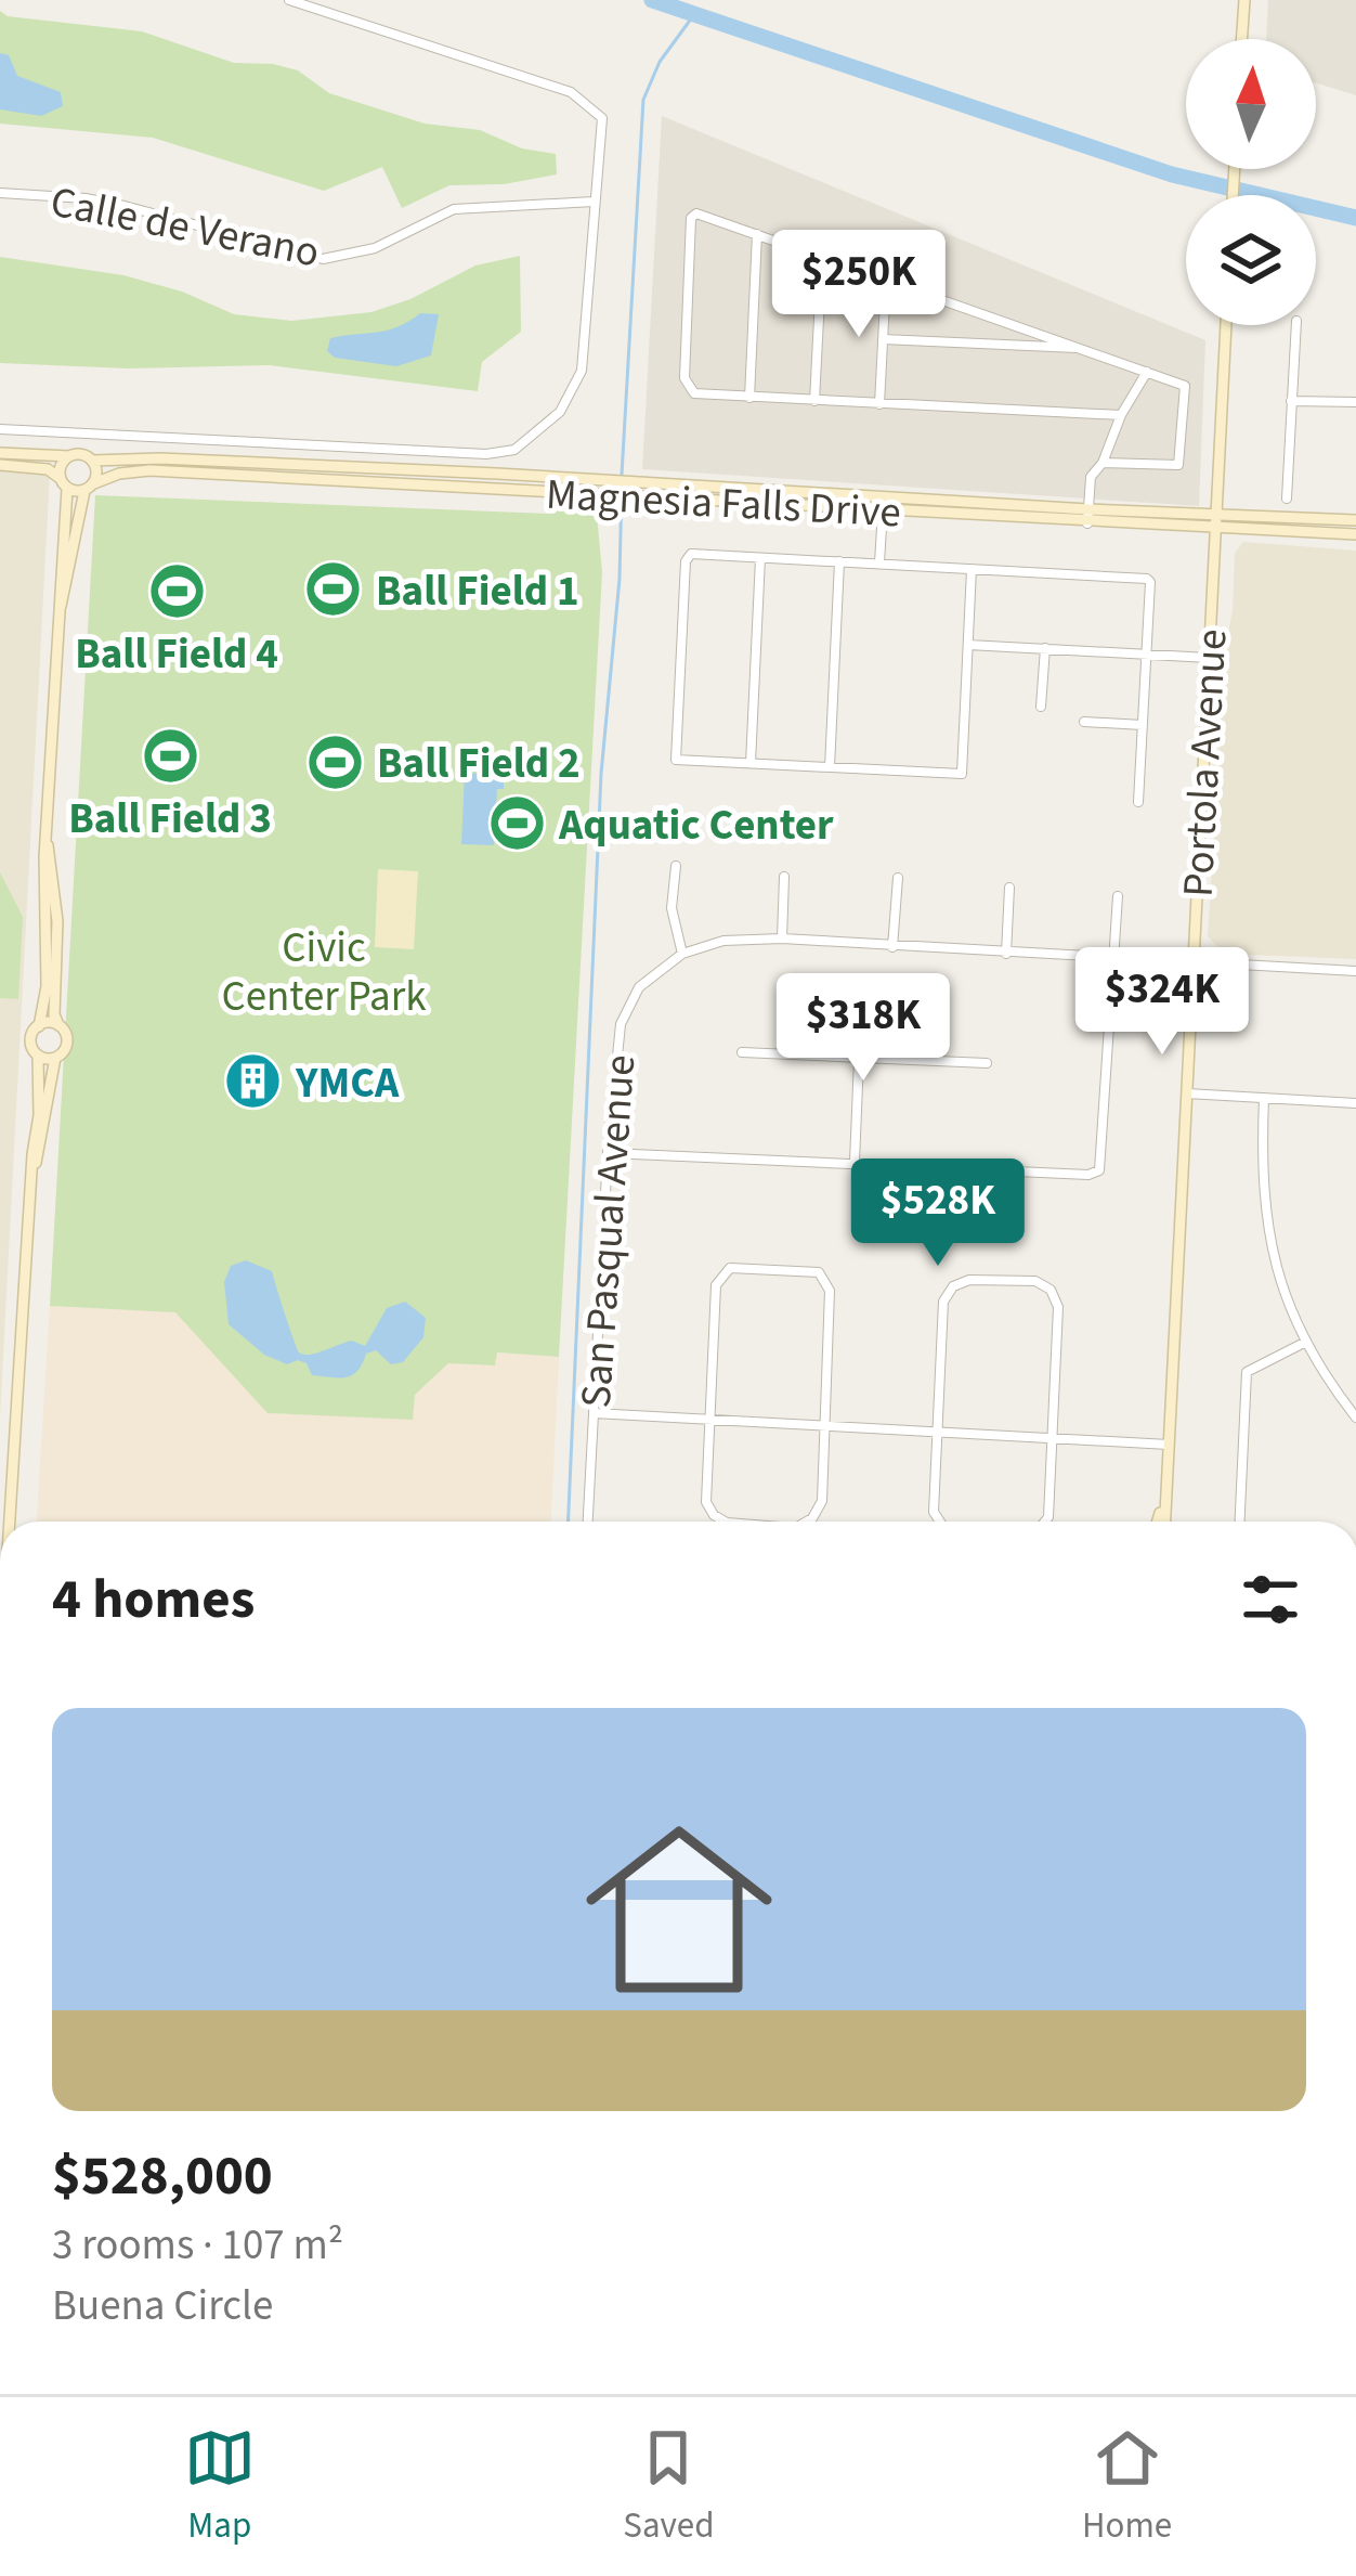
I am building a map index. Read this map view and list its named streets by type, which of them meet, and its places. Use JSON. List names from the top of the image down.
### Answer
{
  "streets": {
    "street": [
      "Calle de Verano",
      "Magnesia Falls Drive",
      "Portola Avenue",
      "San Pasqual Avenue"
    ]
  },
  "crossings": [
    ["Magnesia Falls Drive", "Portola Avenue"],
    ["Portola Avenue", "San Pasqual Avenue"]
  ],
  "parks": ["Civic Center Park"],
  "places": {
    "sports": [
      "Ball Field 1",
      "Ball Field 4",
      "Ball Field 3",
      "Ball Field 2",
      "Aquatic Center"
    ],
    "building": ["YMCA"]
  },
  "north": "top",
  "page": {
    "price": [
      "$250K",
      "$324K",
      "$318K",
      "$528K"
    ],
    "heading": "4 homes",
    "list": [
      {
        "name": "$528,000",
        "note": "3 rooms · 107 m² · Buena Circle"
      }
    ],
    "tabs": ["Map", "Saved", "Home"]
  }
}
